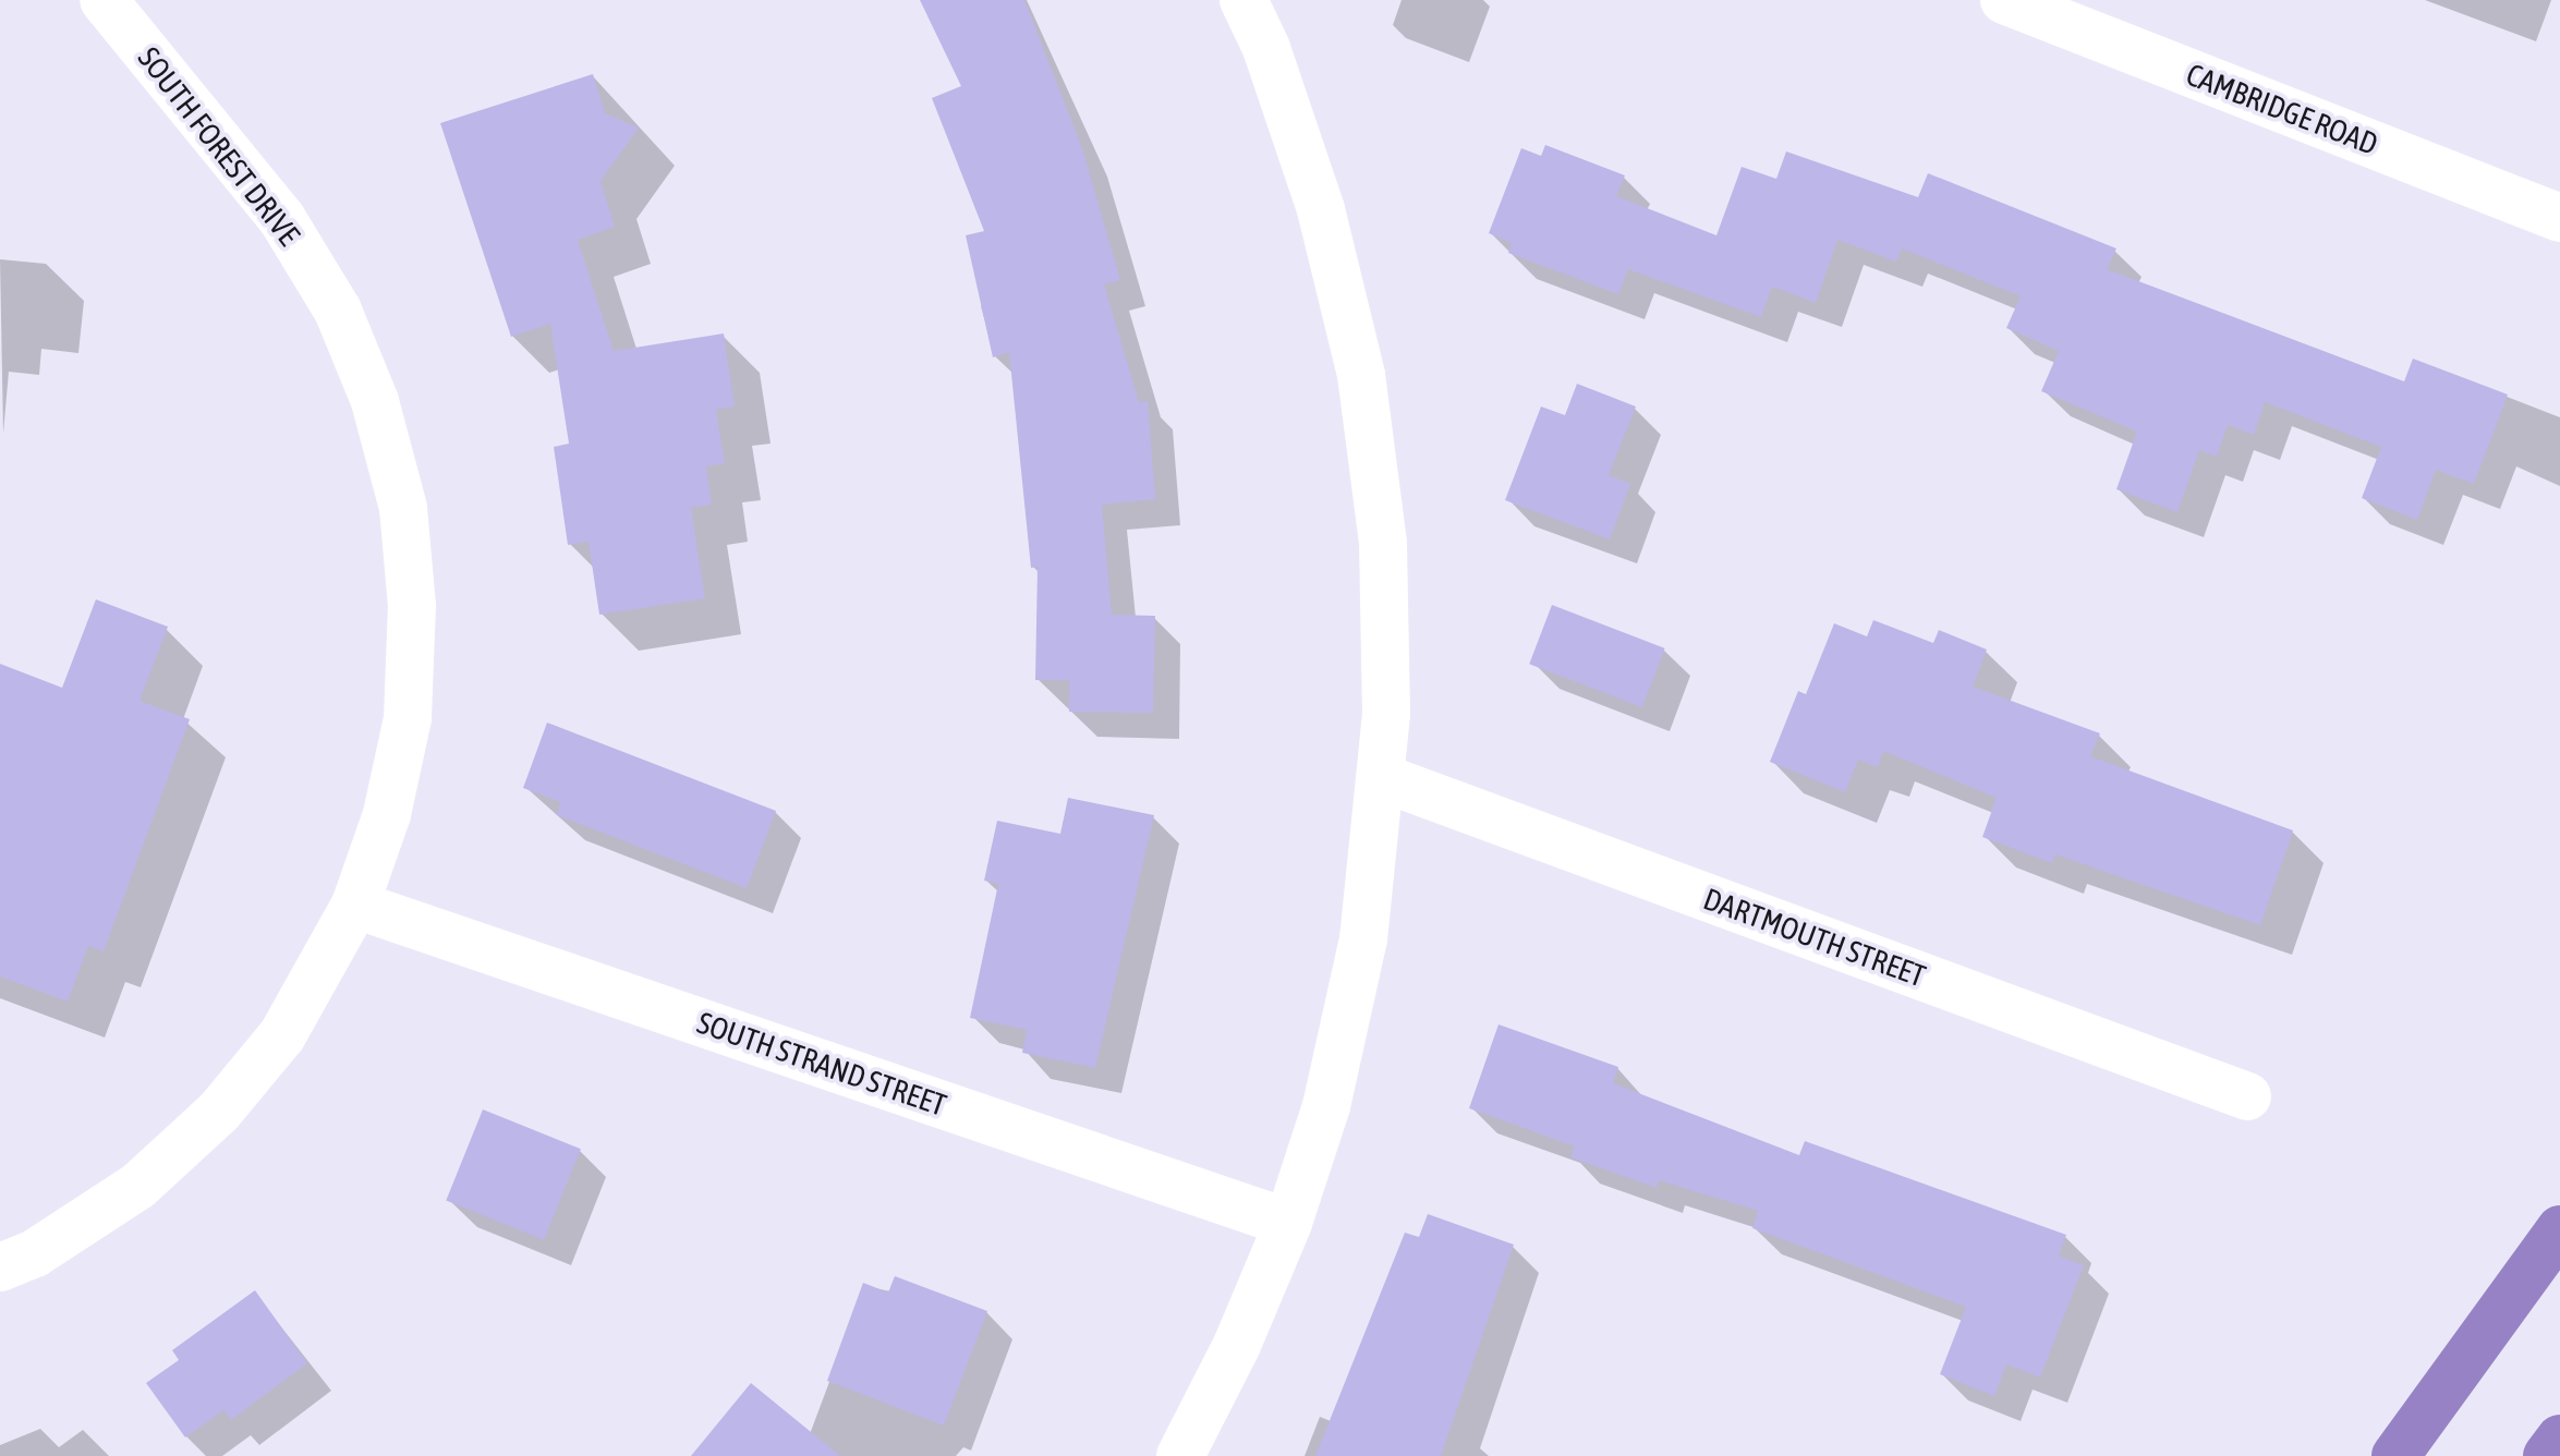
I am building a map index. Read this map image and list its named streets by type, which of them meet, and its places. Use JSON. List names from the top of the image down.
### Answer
{
  "streets": {
    "street": [
      "CAMBRIDGE ROAD",
      "SOUTH FOREST DRIVE",
      "DARTMOUTH STREET",
      "SOUTH STRAND STREET"
    ]
  },
  "crossings": [
    ["SOUTH FOREST DRIVE", "SOUTH STRAND STREET"]
  ]
}
